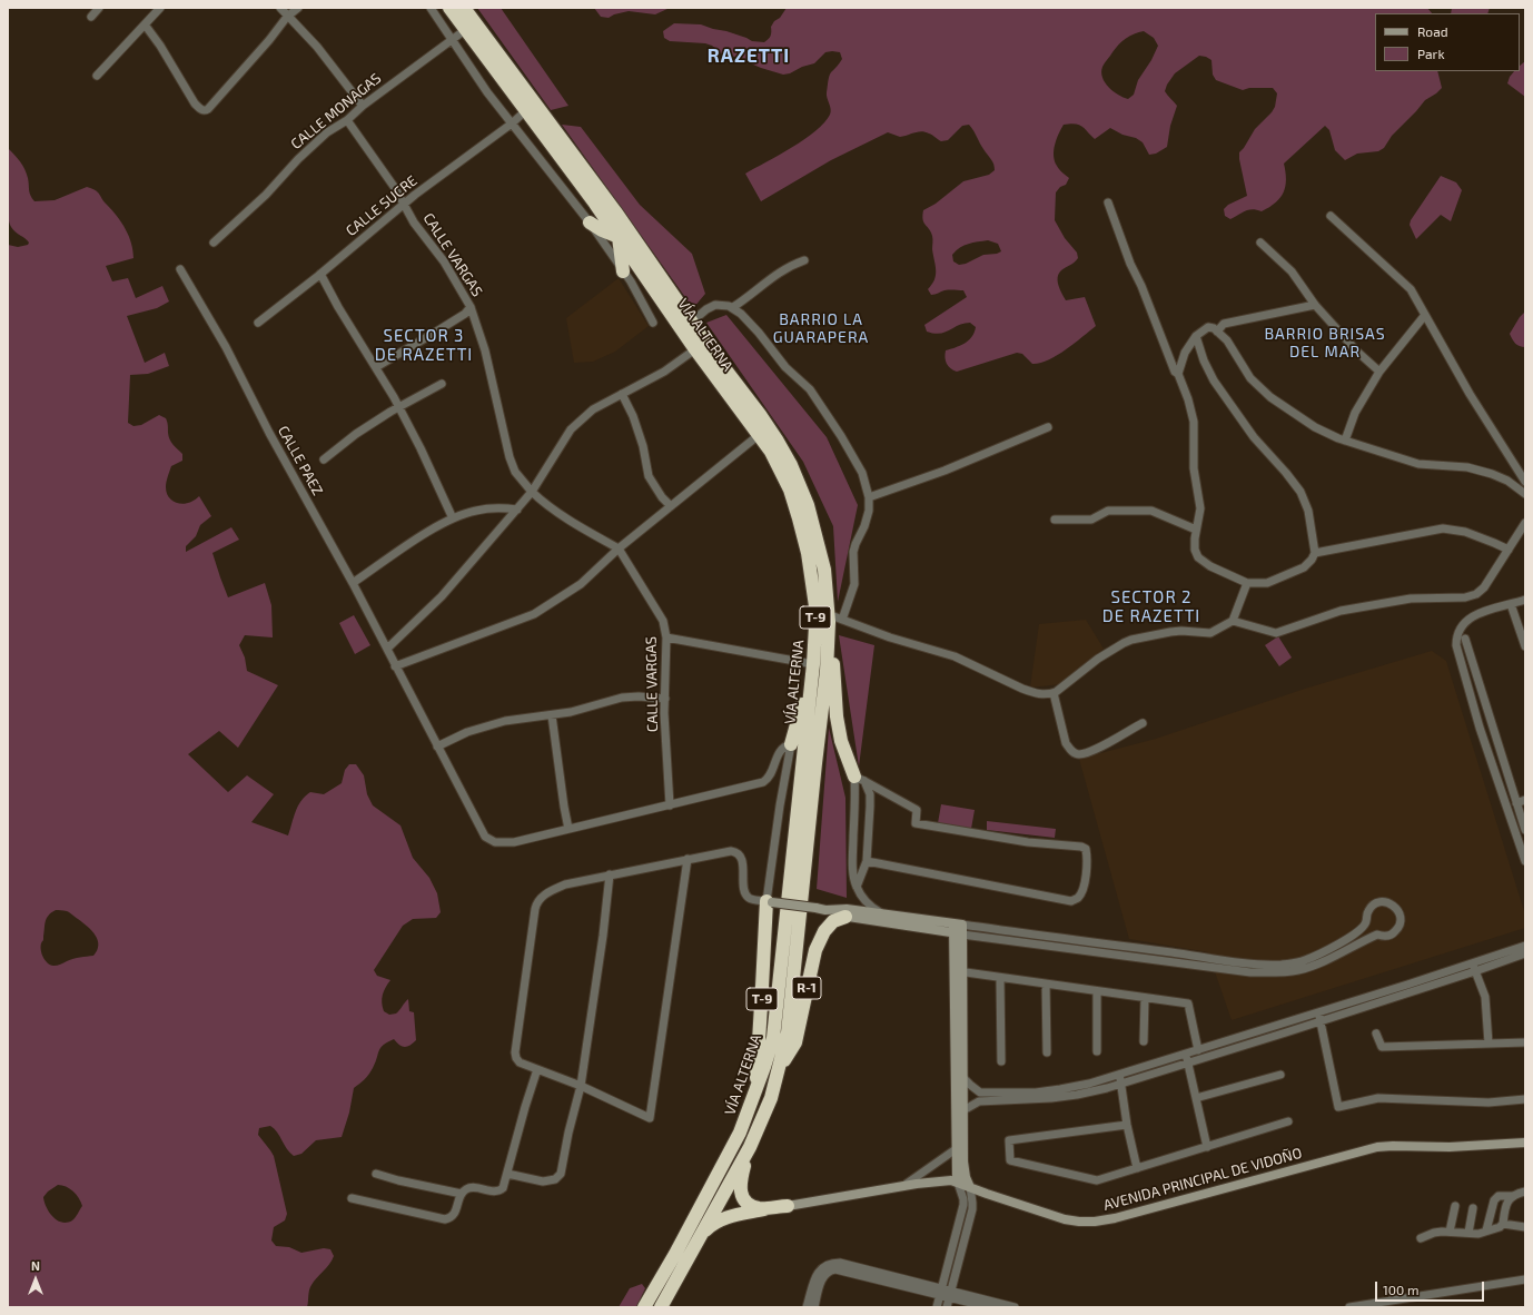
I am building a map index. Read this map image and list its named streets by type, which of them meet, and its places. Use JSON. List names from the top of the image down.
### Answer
{
  "streets": {
    "highway": ["VÍA ALTERNA", "T-9", "R-1"],
    "main road": ["AVENIDA PRINCIPAL DE VIDOÑO"],
    "street": [
      "CALLE MONAGAS",
      "CALLE SUCRE",
      "CALLE VARGAS",
      "CALLE PAEZ"
    ]
  },
  "crossings": [
    ["CALLE MONAGAS", "CALLE VARGAS"],
    ["CALLE MONAGAS", "VÍA ALTERNA"],
    ["CALLE SUCRE", "CALLE VARGAS"],
    ["CALLE SUCRE", "VÍA ALTERNA"],
    ["VÍA ALTERNA", "T-9"],
    ["VÍA ALTERNA", "R-1"],
    ["T-9", "AVENIDA PRINCIPAL DE VIDOÑO"]
  ],
  "districts": [
    "RAZETTI",
    "BARRIO LA GUARAPERA",
    "BARRIO BRISAS DEL MAR",
    "SECTOR 3 DE RAZETTI",
    "SECTOR 2 DE RAZETTI"
  ],
  "legend": ["Road", "Park"],
  "scale_bar": "100 m",
  "north": "top"
}
